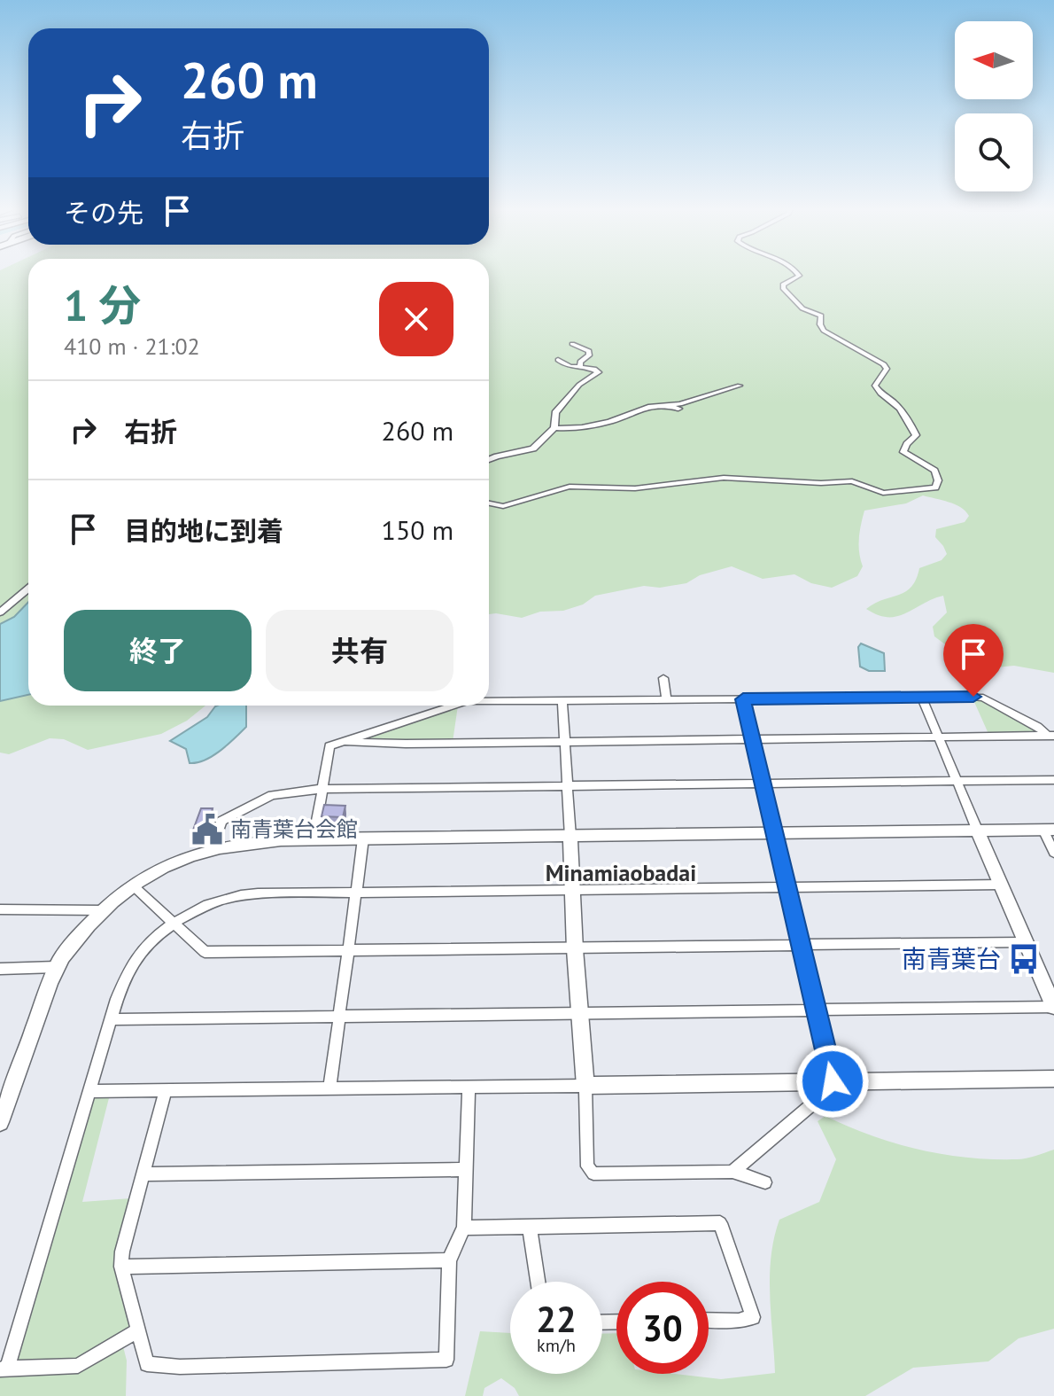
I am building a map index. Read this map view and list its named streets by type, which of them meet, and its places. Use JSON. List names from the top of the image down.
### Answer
{
  "districts": ["Minamiaobadai"],
  "places": {
    "public building": ["南青葉台会館"],
    "bus stop": ["南青葉台"]
  },
  "north": "left",
  "page": {
    "turn": ["260 m", "右折"],
    "then": "その先",
    "heading": ["1 分", "410 m · 21:02"],
    "list": [
      {
        "name": "右折",
        "value": "260 m"
      },
      {
        "name": "目的地に到着",
        "value": "150 m"
      }
    ],
    "buttons": ["終了", "共有"],
    "speed": "22 km/h",
    "limit": "30"
  }
}
